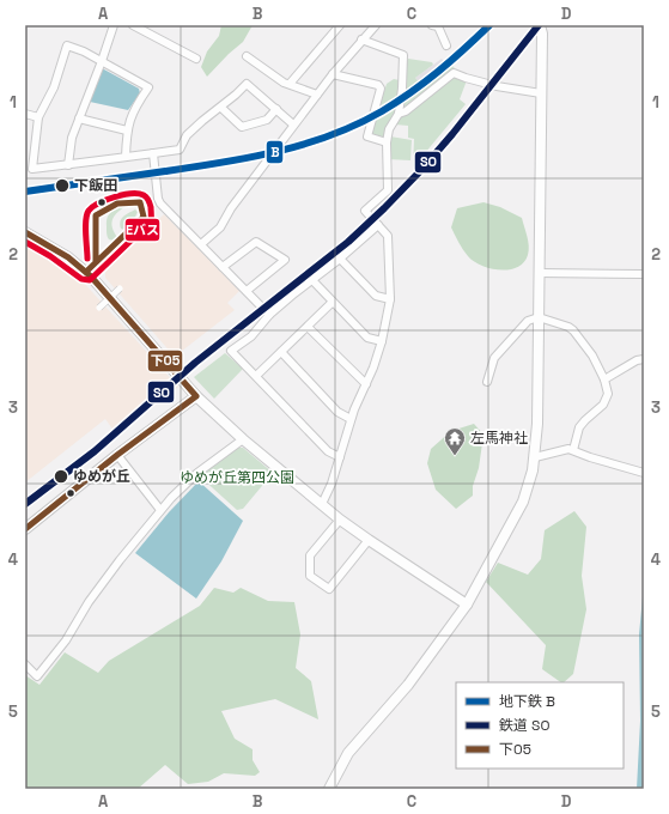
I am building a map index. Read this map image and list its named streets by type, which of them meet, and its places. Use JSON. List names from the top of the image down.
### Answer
{
  "parks": ["ゆめが丘第四公園"],
  "places": {
    "other": ["下飯田", "ゆめが丘"],
    "temple": ["左馬神社"]
  },
  "lines": [
    "metro line B",
    "rail line SO",
    "transit line Eバス",
    "transit line 下05"
  ],
  "legend": ["地下鉄 B", "鉄道 SO", "下05"],
  "grid": {
    "columns": [
      "A",
      "B",
      "C",
      "D"
    ],
    "rows": [
      "1",
      "2",
      "3",
      "4",
      "5"
    ]
  }
}
